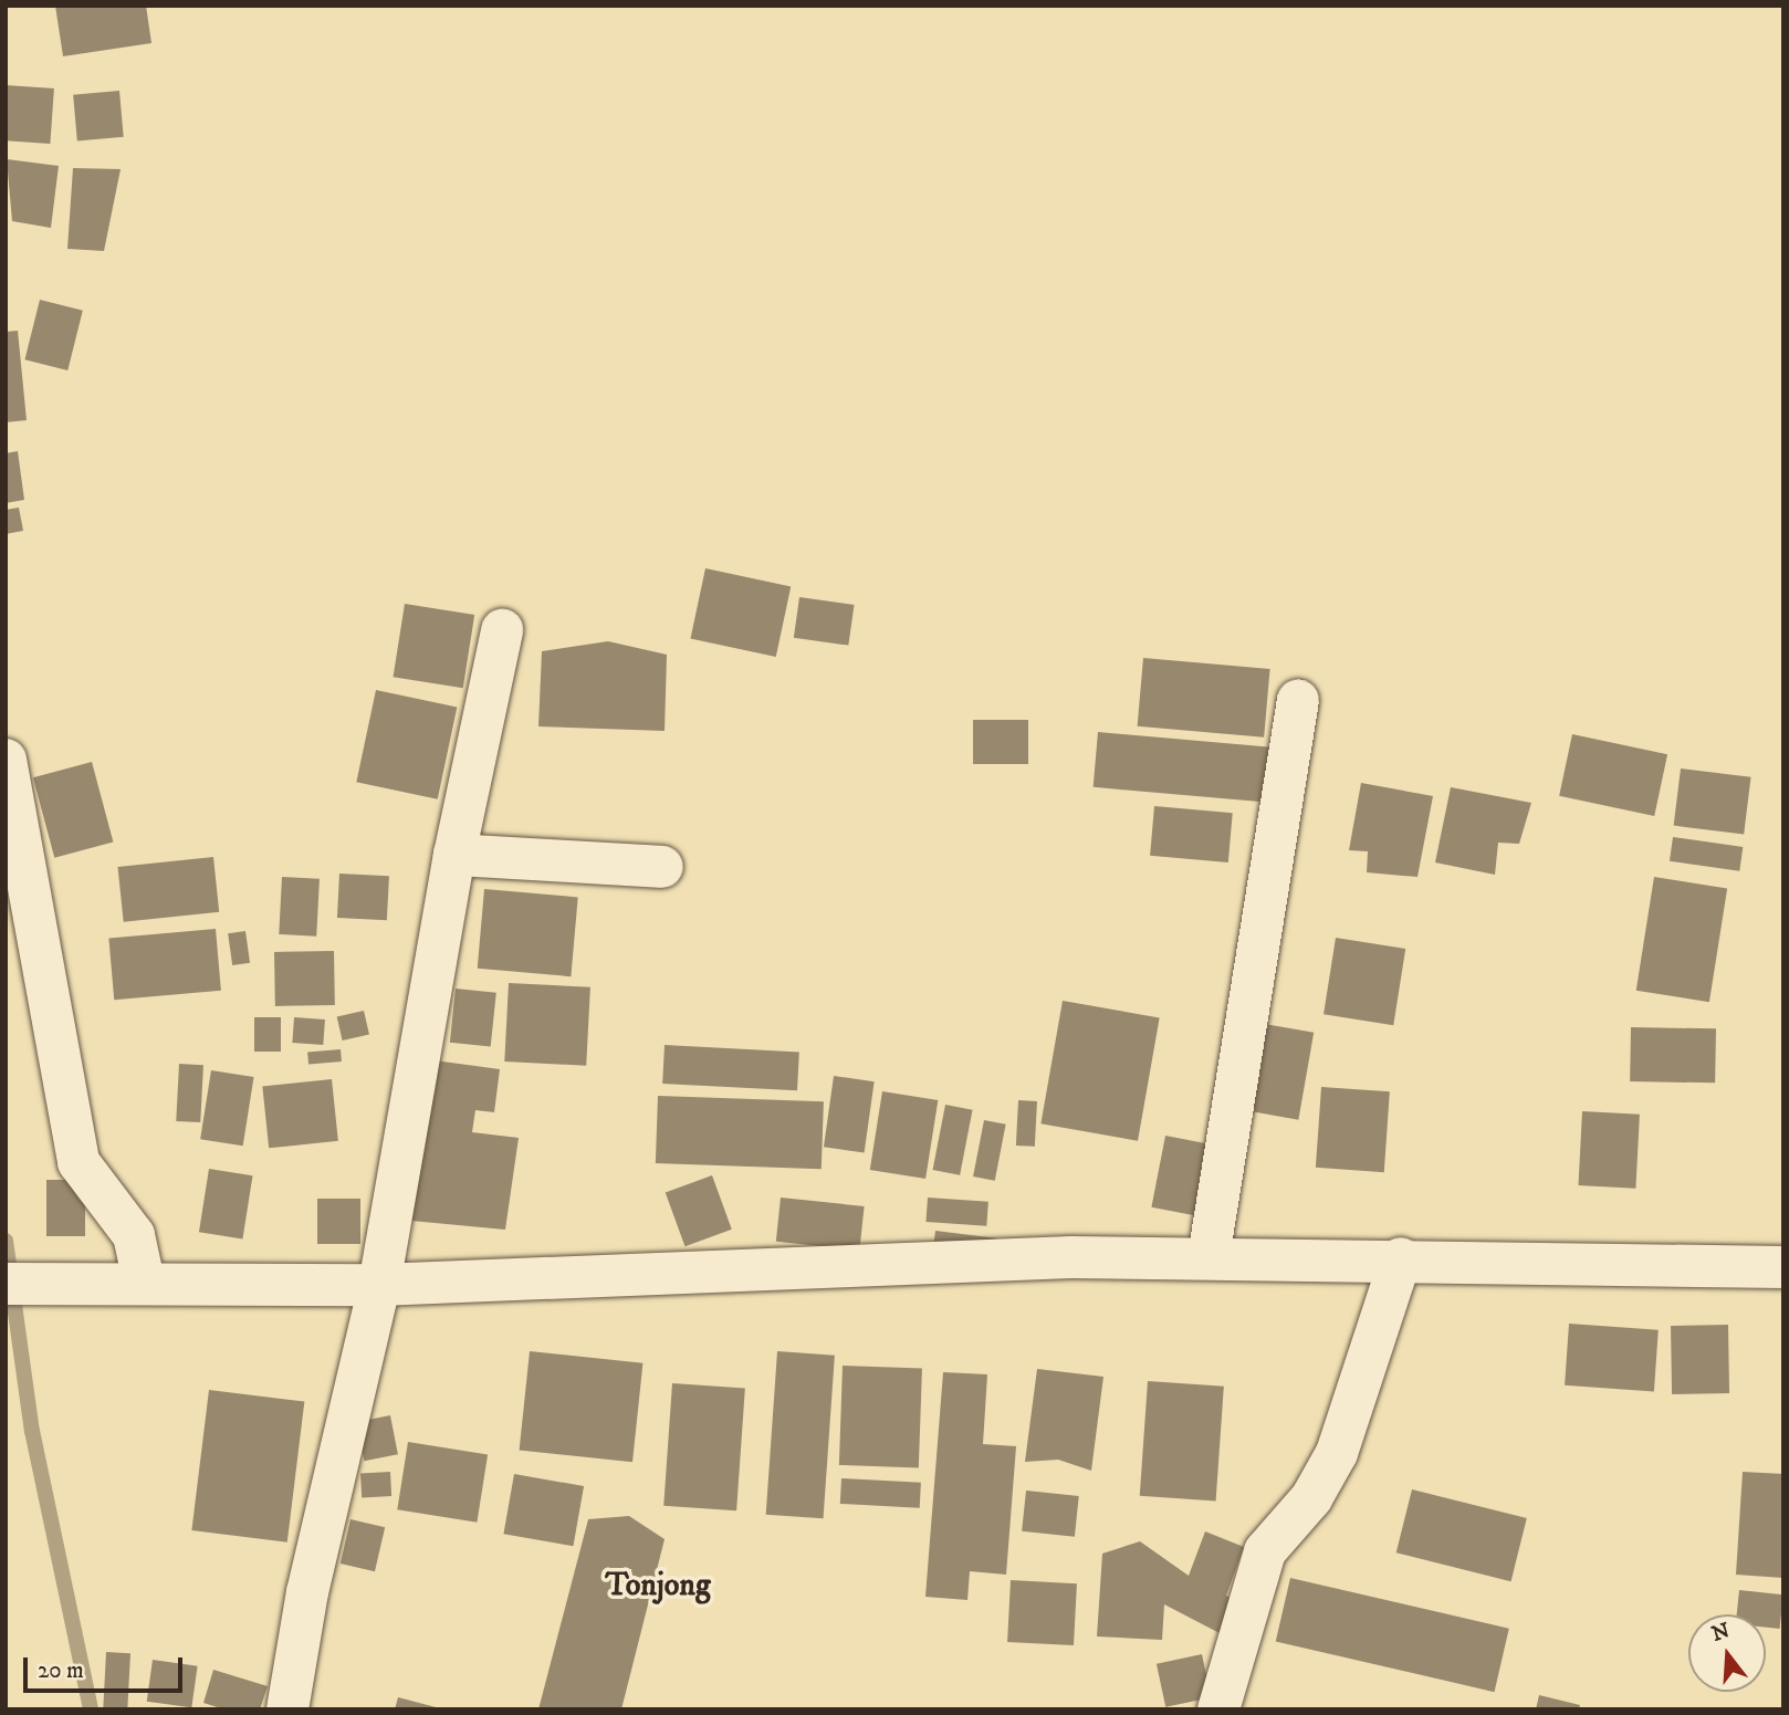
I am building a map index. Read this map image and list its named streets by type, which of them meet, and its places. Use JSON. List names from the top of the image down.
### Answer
{
  "districts": ["Tonjong"],
  "scale_bar": "20 m",
  "north": "top"
}
